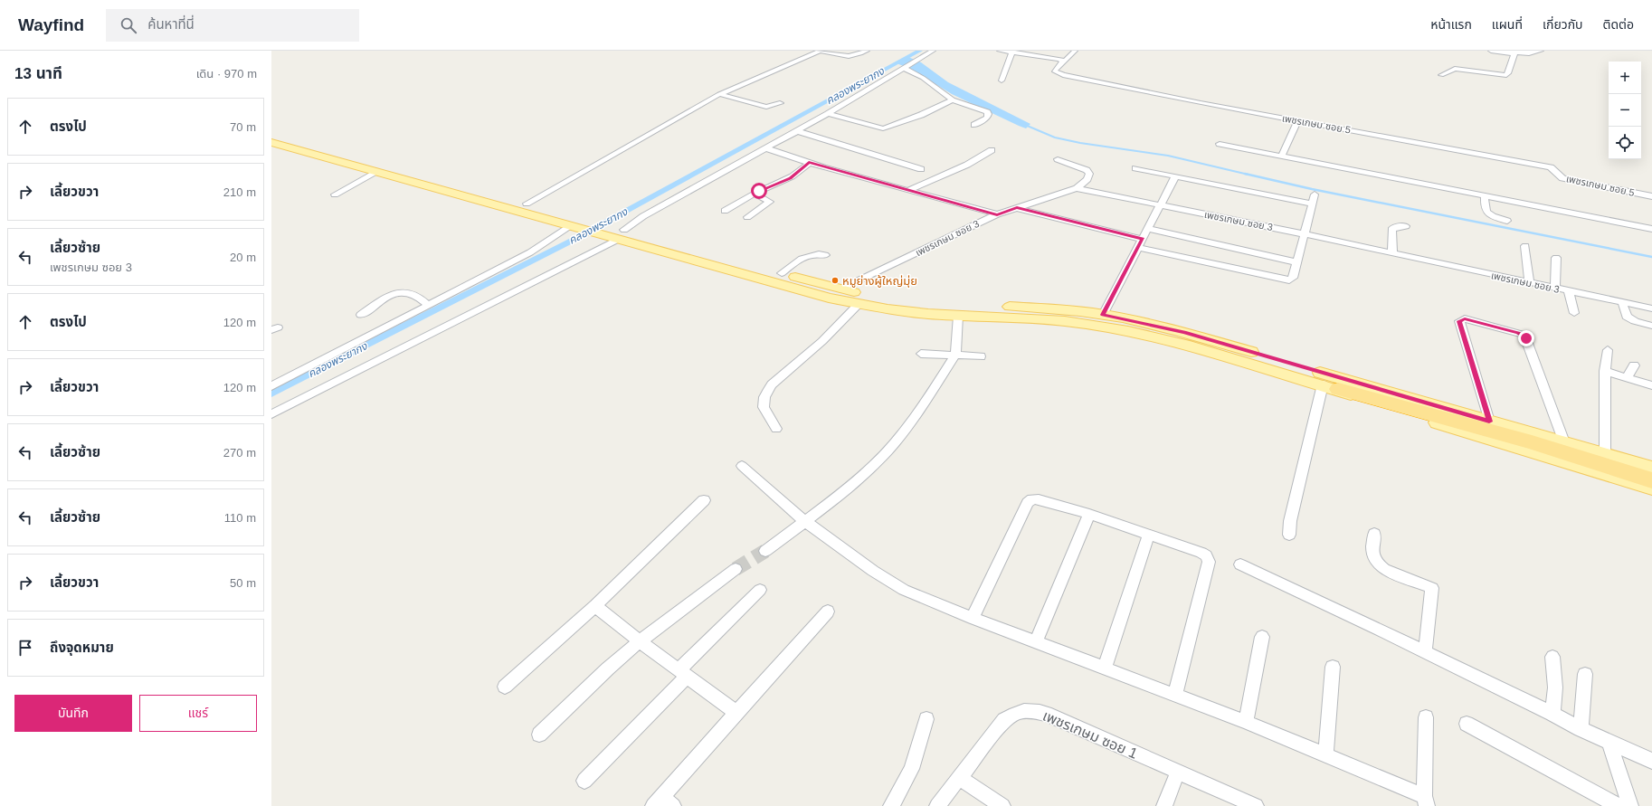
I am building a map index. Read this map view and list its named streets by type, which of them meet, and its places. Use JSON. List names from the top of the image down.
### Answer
{
  "streets": {
    "street": ["เพชรเกษม ซอย 5", "เพชรเกษม ซอย 3", "เพชรเกษม ซอย 1"]
  },
  "water": ["คลองพระยากง"],
  "places": ["หมูย่างผู้ใหญ่มุ่ย"],
  "page": {
    "header": "Wayfind",
    "search": "ค้นหาที่นี่",
    "nav": [
      "หน้าแรก",
      "แผนที่",
      "เกี่ยวกับ",
      "ติดต่อ"
    ],
    "heading": ["13 นาที", "เดิน · 970 m"],
    "map_buttons": ["+", "−"],
    "list": [
      ["ตรงไป", "70 m"],
      ["เลี้ยวขวา", "210 m"],
      ["เลี้ยวซ้าย", "เพชรเกษม ซอย 3", "20 m"],
      ["ตรงไป", "120 m"],
      ["เลี้ยวขวา", "120 m"],
      ["เลี้ยวซ้าย", "270 m"],
      ["เลี้ยวซ้าย", "110 m"],
      ["เลี้ยวขวา", "50 m"],
      "ถึงจุดหมาย"
    ],
    "buttons": ["บันทึก", "แชร์"]
  }
}
